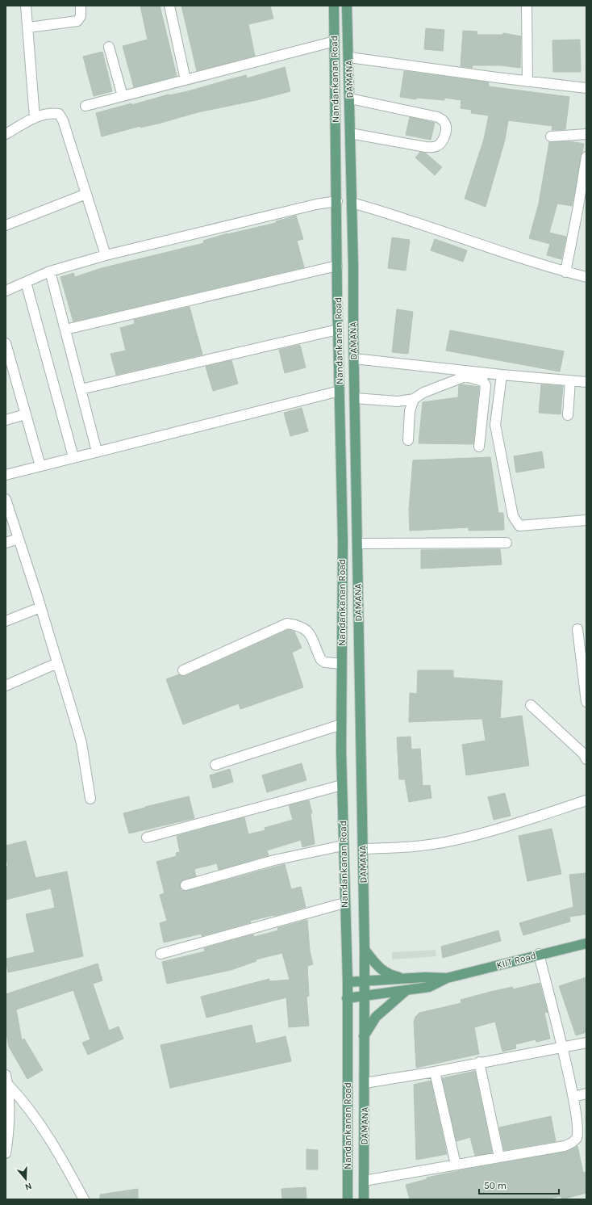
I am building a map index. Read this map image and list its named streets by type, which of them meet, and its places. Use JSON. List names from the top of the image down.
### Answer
{
  "streets": {
    "main road": ["Nandankanan Road", "DAMANA", "KIIT Road"]
  },
  "crossings": [
    ["Nandankanan Road", "KIIT Road"],
    ["DAMANA", "KIIT Road"]
  ],
  "scale_bar": "50 m",
  "north": "bottom"
}
